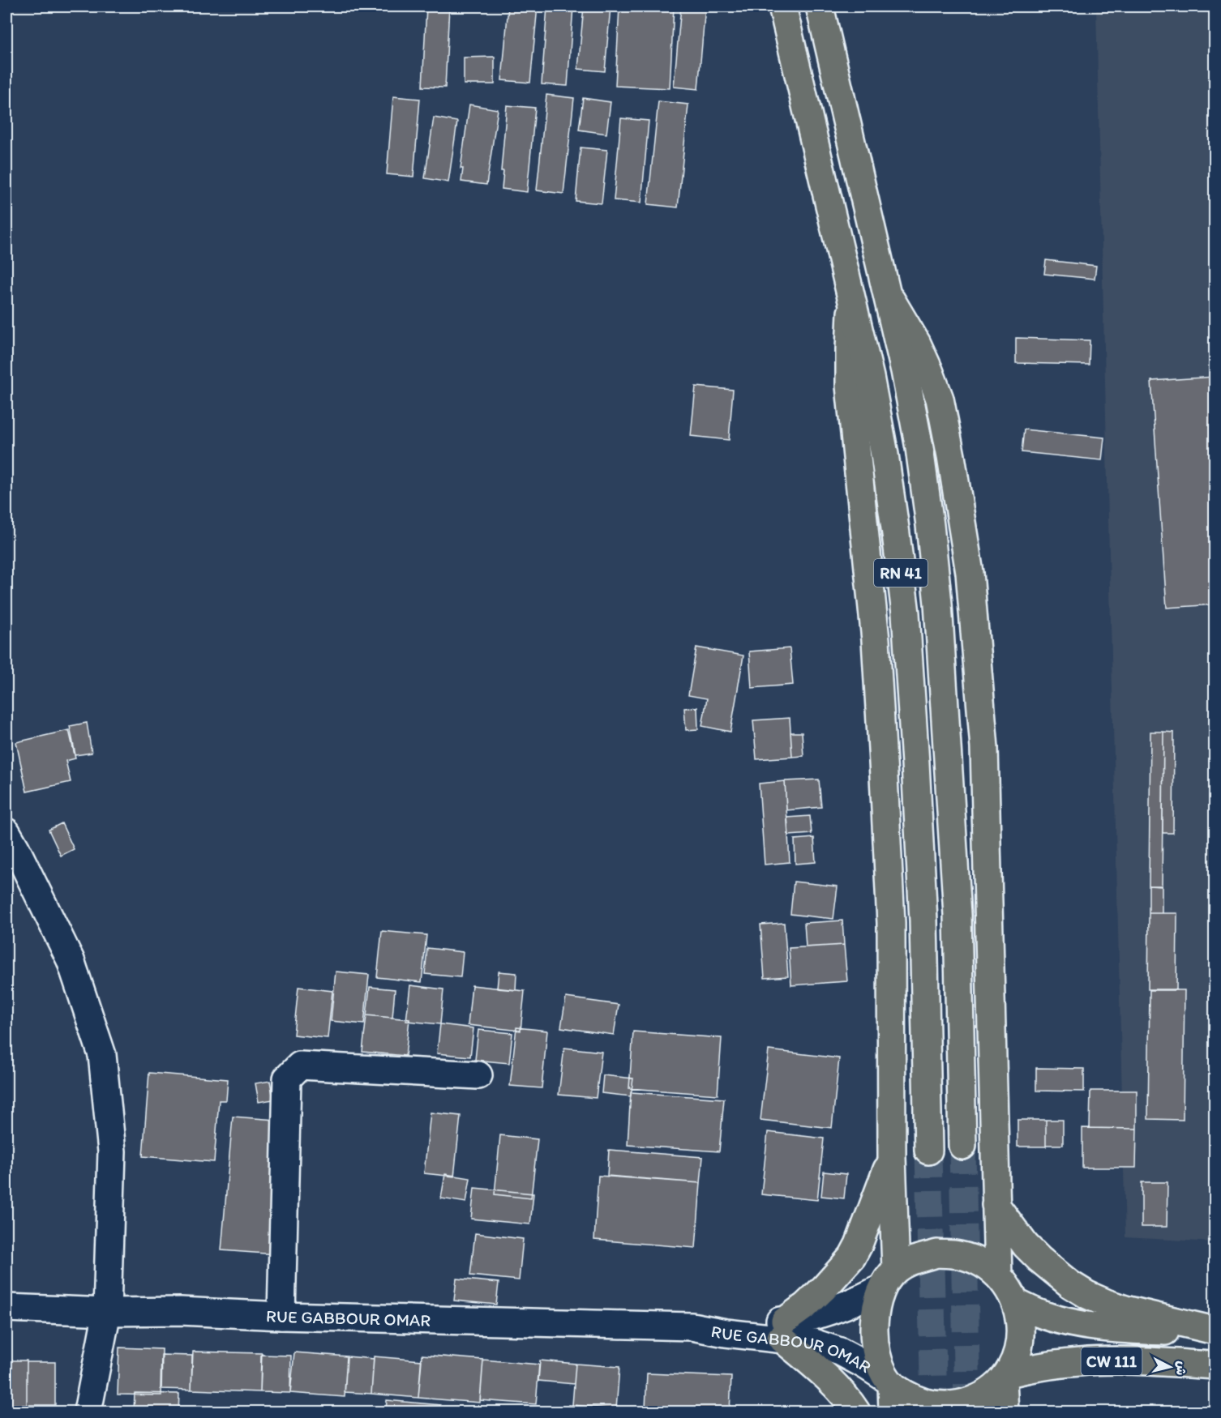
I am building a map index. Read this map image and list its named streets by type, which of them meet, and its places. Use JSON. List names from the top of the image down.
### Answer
{
  "streets": {
    "main road": ["RN 41", "CW 111"],
    "street": ["RUE GABBOUR OMAR"]
  },
  "crossings": [
    ["RUE GABBOUR OMAR", "CW 111"]
  ],
  "north": "right"
}
